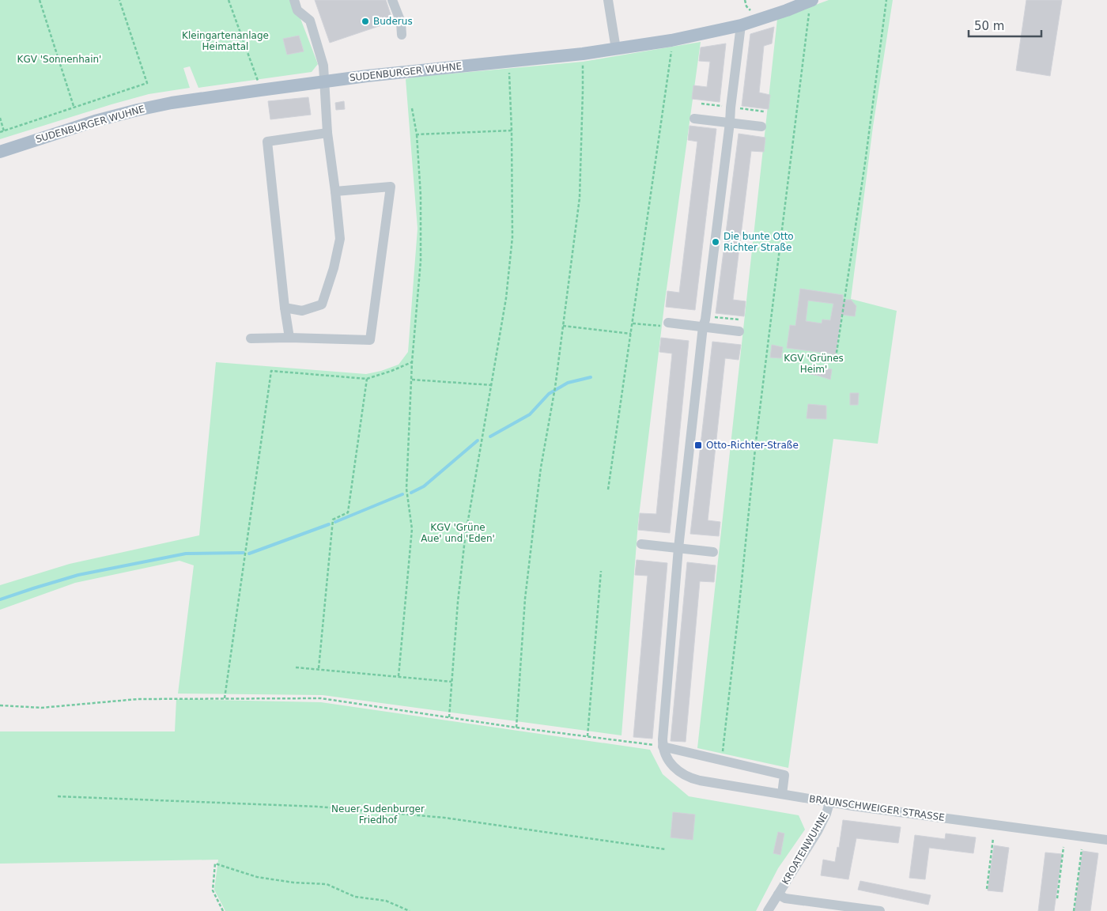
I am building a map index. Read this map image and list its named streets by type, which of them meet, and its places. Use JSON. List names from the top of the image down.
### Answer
{
  "streets": {
    "main road": ["SUDENBURGER WUHNE"],
    "street": ["BRAUNSCHWEIGER STRASSE", "KROATENWUHNE"]
  },
  "crossings": [
    ["BRAUNSCHWEIGER STRASSE", "KROATENWUHNE"]
  ],
  "parks": [
    "Kleingartenanlage Heimattal",
    "KGV 'Sonnenhain'",
    "KGV 'Grünes Heim'",
    "KGV 'Grüne Aue' und 'Eden'",
    "Neuer Sudenburger Friedhof"
  ],
  "places": {
    "other": ["Buderus", "Die bunte Otto Richter Straße"],
    "transit": ["Otto-Richter-Straße"]
  },
  "scale_bar": "50 m"
}
